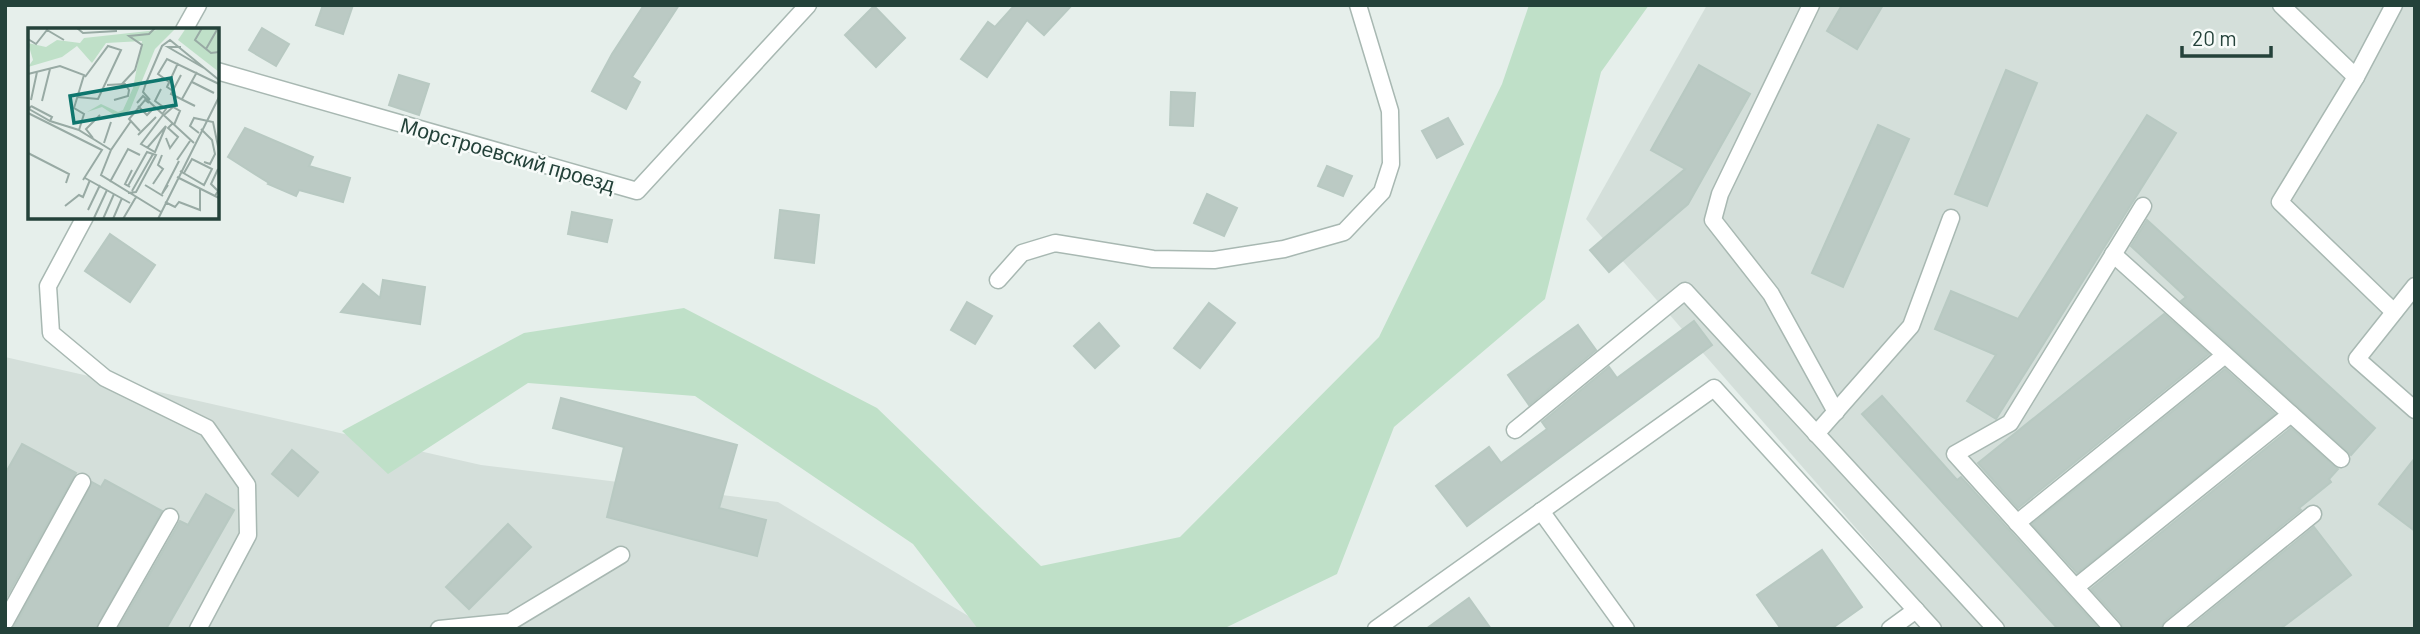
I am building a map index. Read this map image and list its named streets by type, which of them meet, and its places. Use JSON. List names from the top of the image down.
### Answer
{
  "streets": {
    "lane": ["Морстроевский проезд"]
  },
  "scale_bar": "20 m"
}
